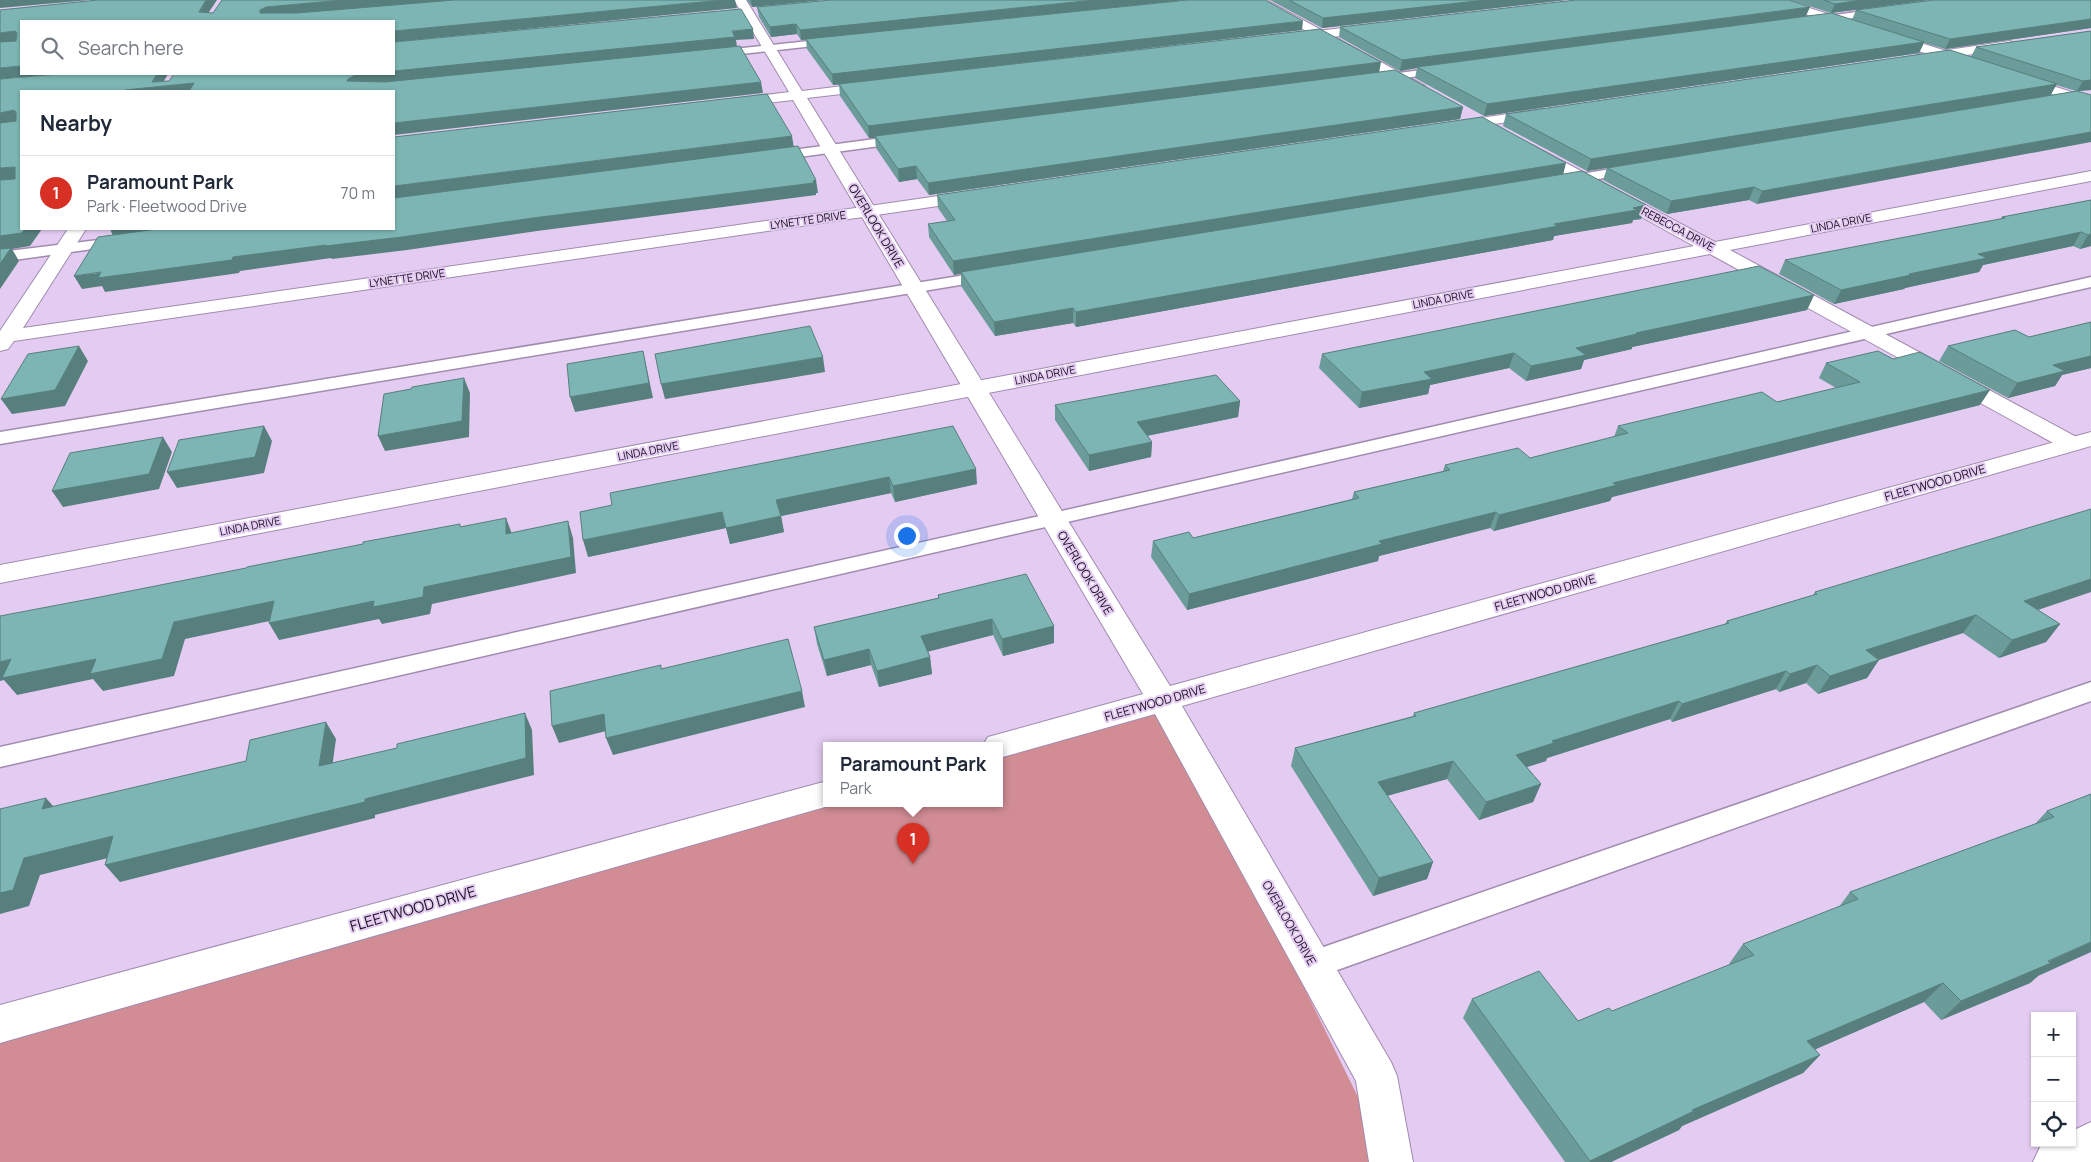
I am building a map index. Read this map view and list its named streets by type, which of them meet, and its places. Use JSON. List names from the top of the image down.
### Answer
{
  "streets": {
    "street": [
      "LYNETTE DRIVE",
      "LINDA DRIVE",
      "OVERLOOK DRIVE",
      "REBECCA DRIVE",
      "FLEETWOOD DRIVE"
    ]
  },
  "crossings": [
    ["LYNETTE DRIVE", "OVERLOOK DRIVE"],
    ["LINDA DRIVE", "OVERLOOK DRIVE"],
    ["LINDA DRIVE", "REBECCA DRIVE"],
    ["OVERLOOK DRIVE", "FLEETWOOD DRIVE"],
    ["REBECCA DRIVE", "FLEETWOOD DRIVE"]
  ],
  "page": {
    "search": "Search here",
    "heading": "Nearby",
    "list": [
      {
        "mark": "1",
        "name": "Paramount Park",
        "note": "Park · Fleetwood Drive",
        "value": "70 m"
      }
    ],
    "popup": ["Paramount Park", "Park"],
    "pins": "1",
    "map_buttons": ["+", "−"]
  }
}
